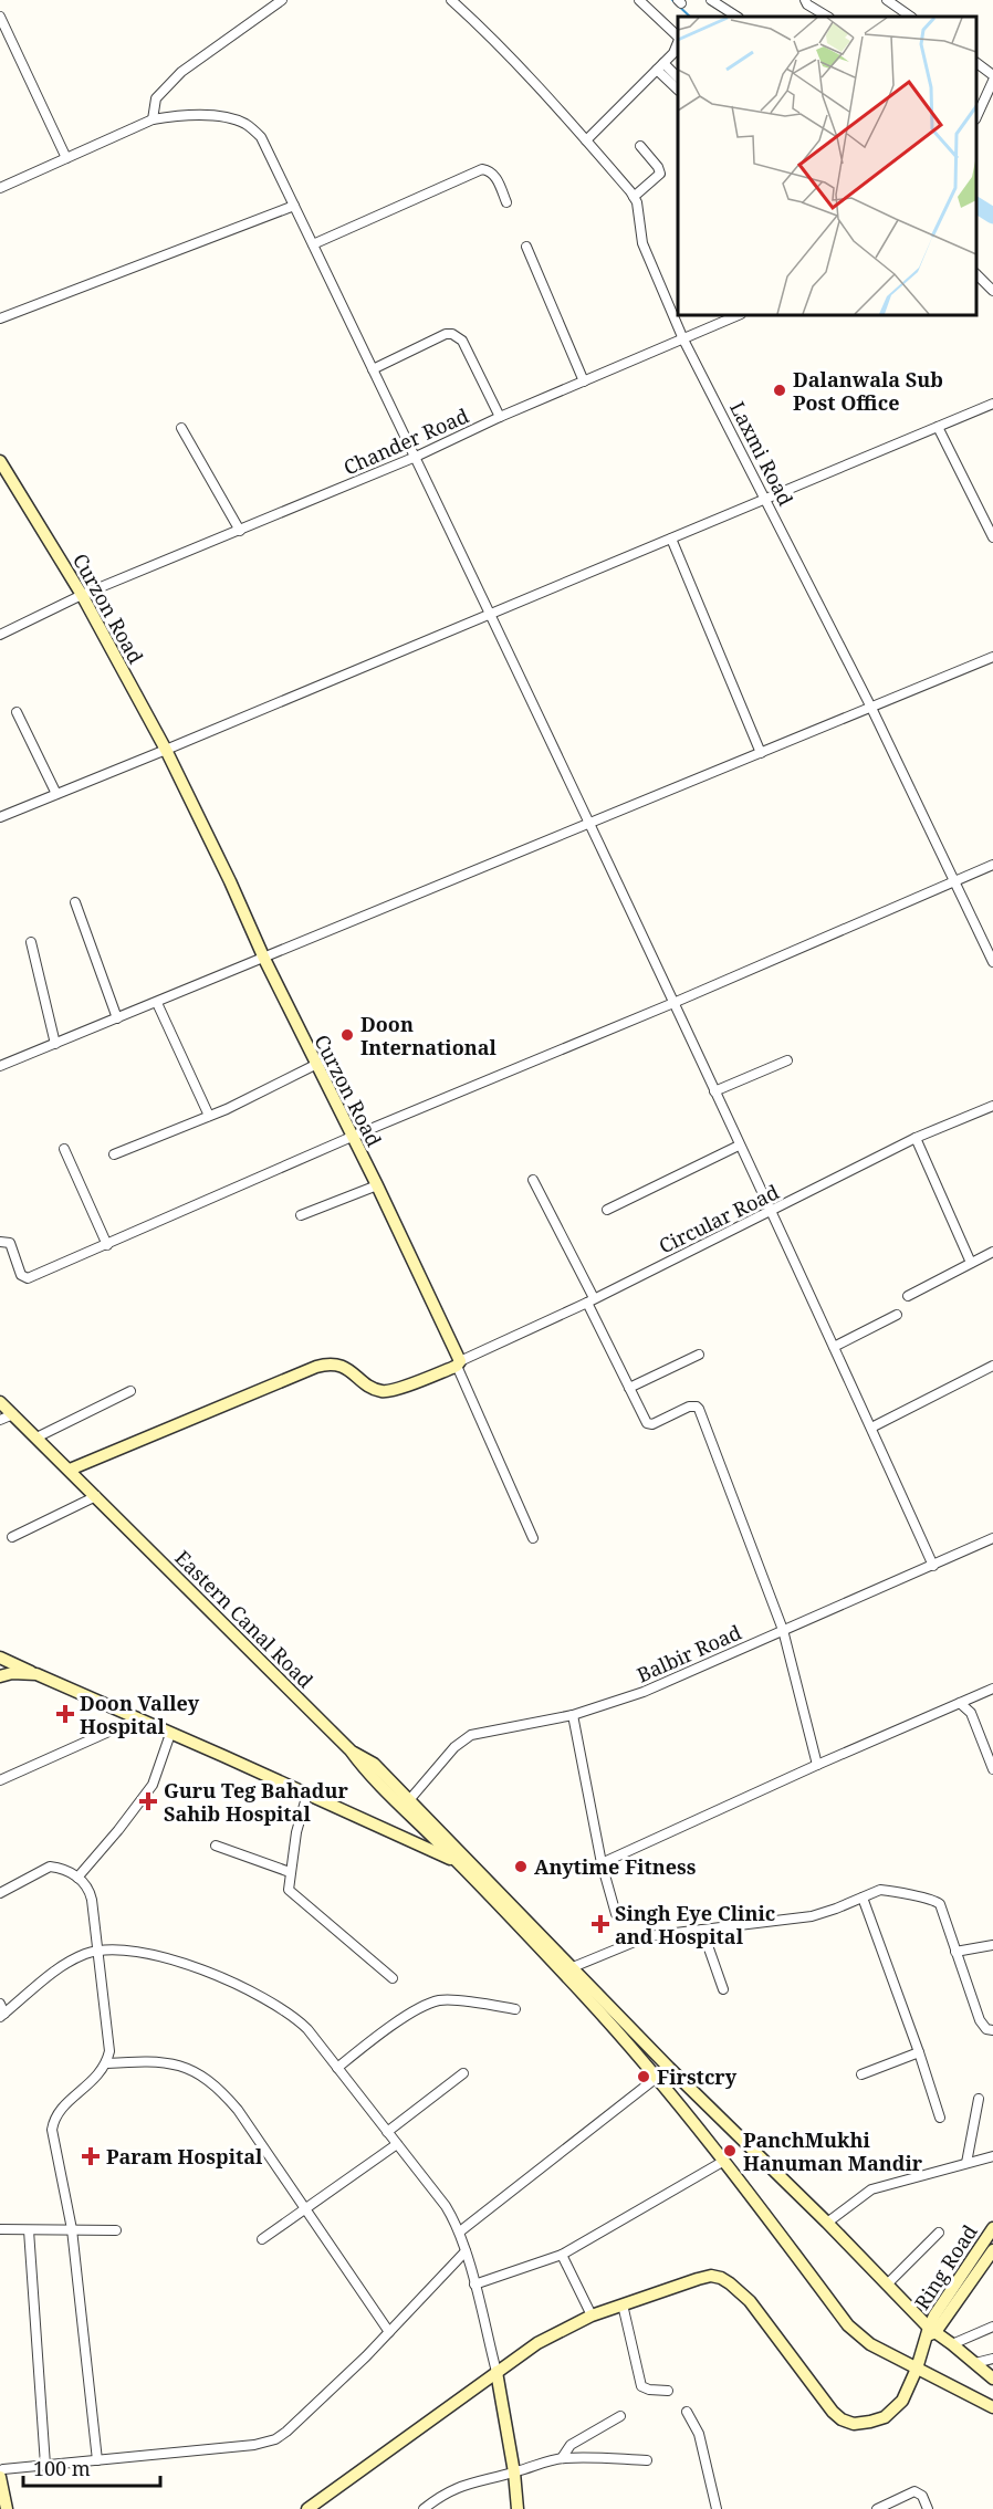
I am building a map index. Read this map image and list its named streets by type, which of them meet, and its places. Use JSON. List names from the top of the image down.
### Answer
{
  "streets": {
    "street": [
      "Chander Road",
      "Laxmi Road",
      "Curzon Road",
      "Circular Road",
      "Eastern Canal Road",
      "Balbir Road",
      "Ring Road"
    ]
  },
  "crossings": [
    ["Chander Road", "Laxmi Road"],
    ["Chander Road", "Curzon Road"],
    ["Curzon Road", "Circular Road"]
  ],
  "places": {
    "other": [
      "Dalanwala Sub Post Office",
      "Doon International",
      "Anytime Fitness",
      "Firstcry",
      "PanchMukhi Hanuman Mandir"
    ],
    "health": [
      "Doon Valley Hospital",
      "Guru Teg Bahadur Sahib Hospital",
      "Singh Eye Clinic and Hospital",
      "Param Hospital"
    ]
  },
  "scale_bar": "100 m"
}
